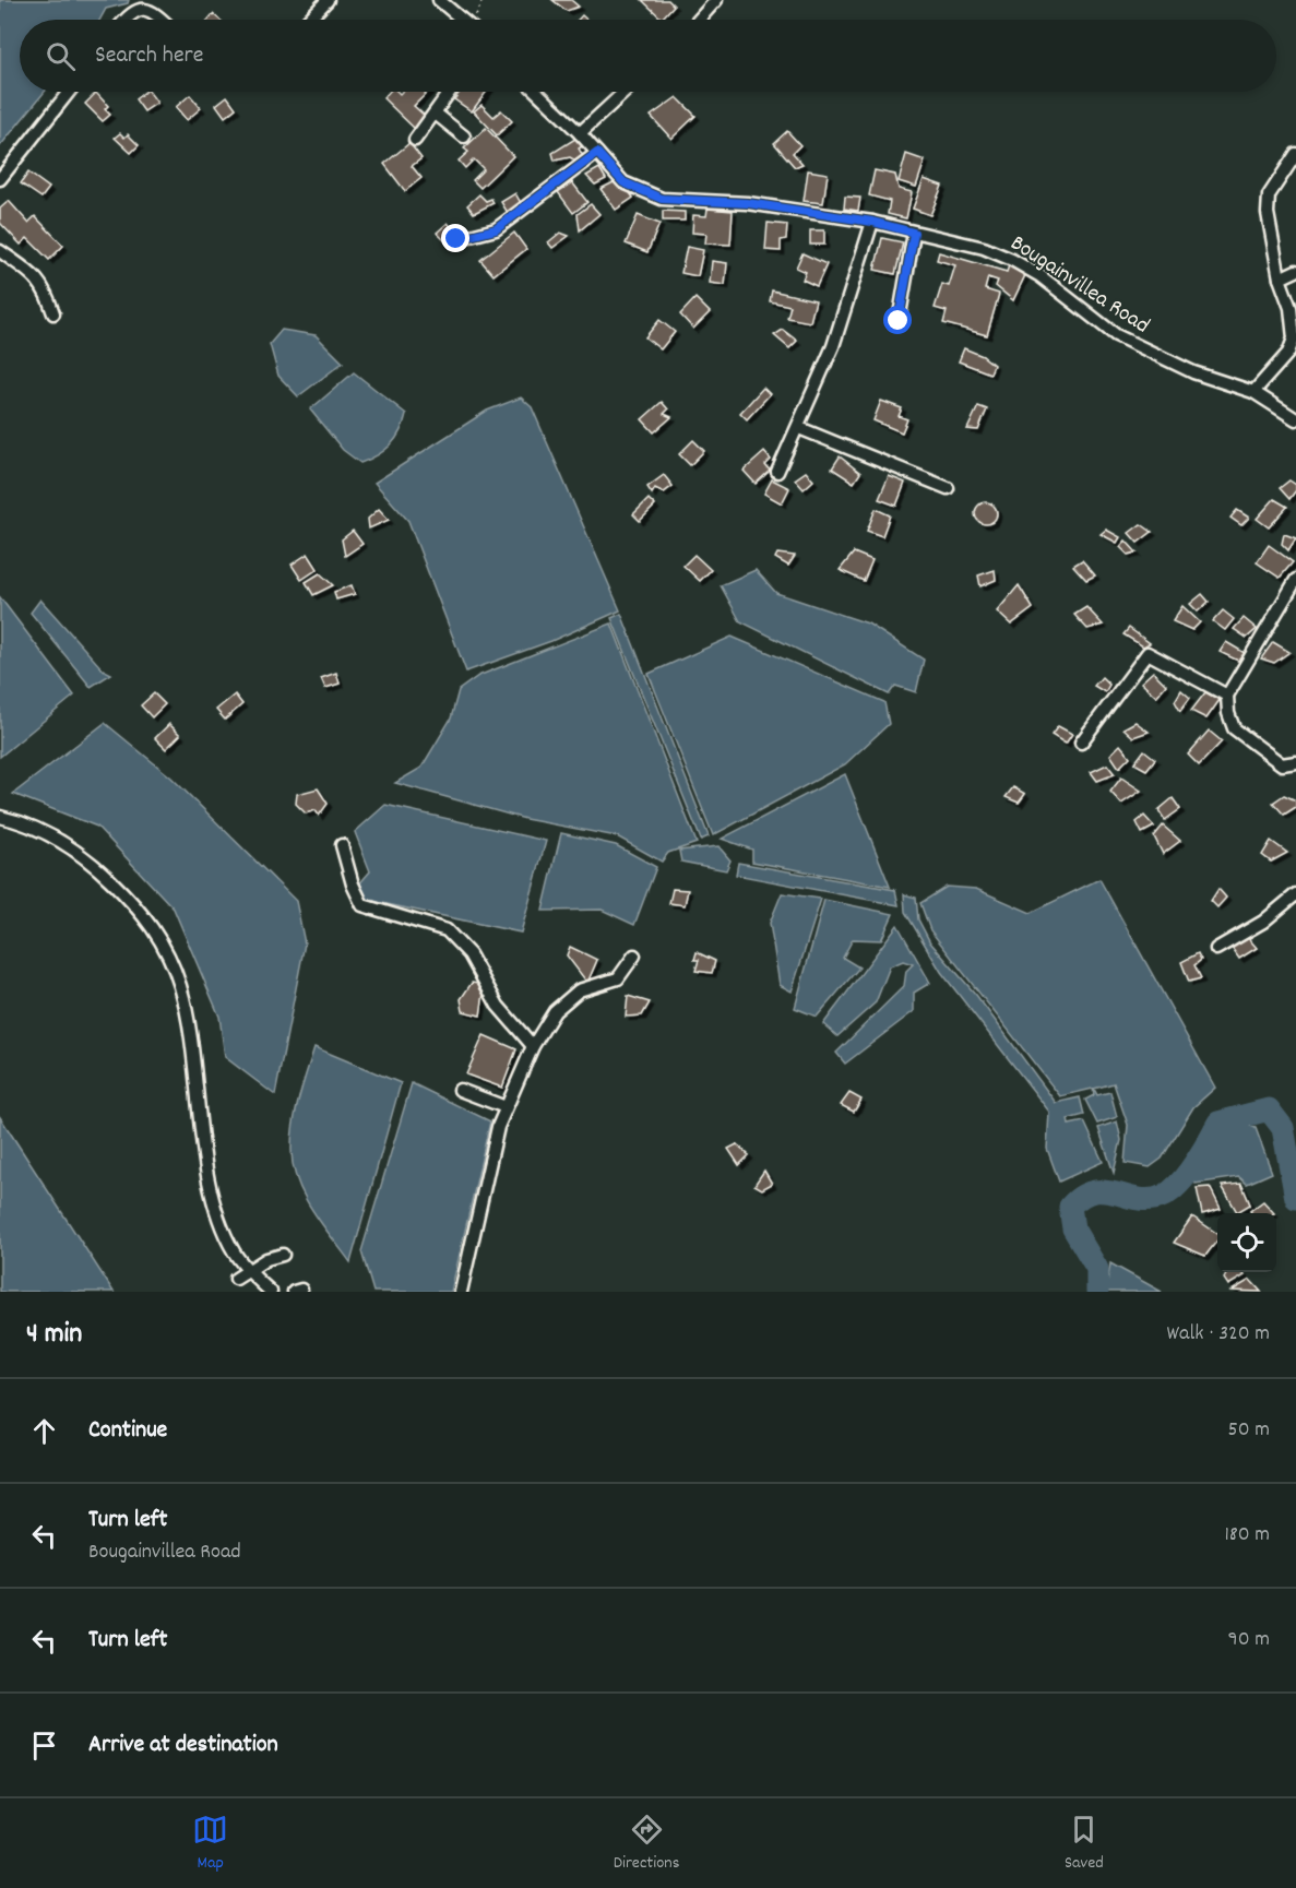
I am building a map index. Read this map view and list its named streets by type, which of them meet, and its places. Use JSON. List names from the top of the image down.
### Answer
{
  "streets": {
    "street": ["Bougainvillea Road"]
  },
  "page": {
    "search": "Search here",
    "heading": ["4 min", "Walk · 320 m"],
    "list": [
      ["Continue", "50 m"],
      ["Turn left", "Bougainvillea Road", "180 m"],
      ["Turn left", "90 m"],
      "Arrive at destination"
    ],
    "nav": ["Map", "Directions", "Saved"]
  }
}
